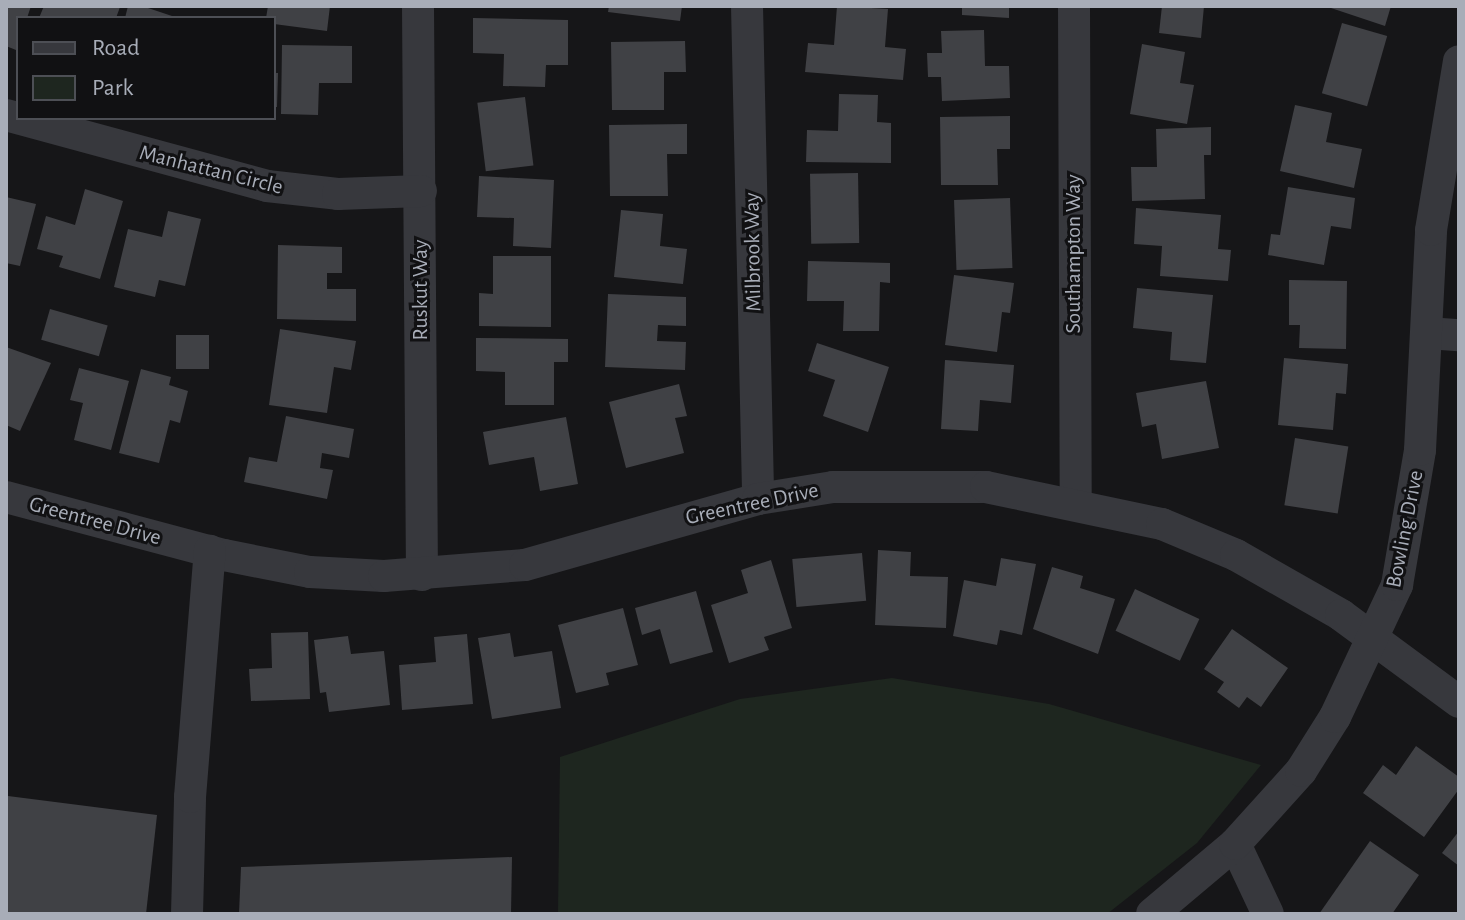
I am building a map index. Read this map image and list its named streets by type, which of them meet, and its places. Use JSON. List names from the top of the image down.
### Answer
{
  "streets": {
    "street": [
      "Manhattan Circle",
      "Milbrook Way",
      "Southampton Way",
      "Ruskut Way",
      "Greentree Drive",
      "Bowling Drive"
    ]
  },
  "crossings": [
    ["Manhattan Circle", "Ruskut Way"],
    ["Milbrook Way", "Greentree Drive"],
    ["Southampton Way", "Greentree Drive"],
    ["Ruskut Way", "Greentree Drive"],
    ["Greentree Drive", "Bowling Drive"]
  ],
  "legend": ["Road", "Park"]
}
